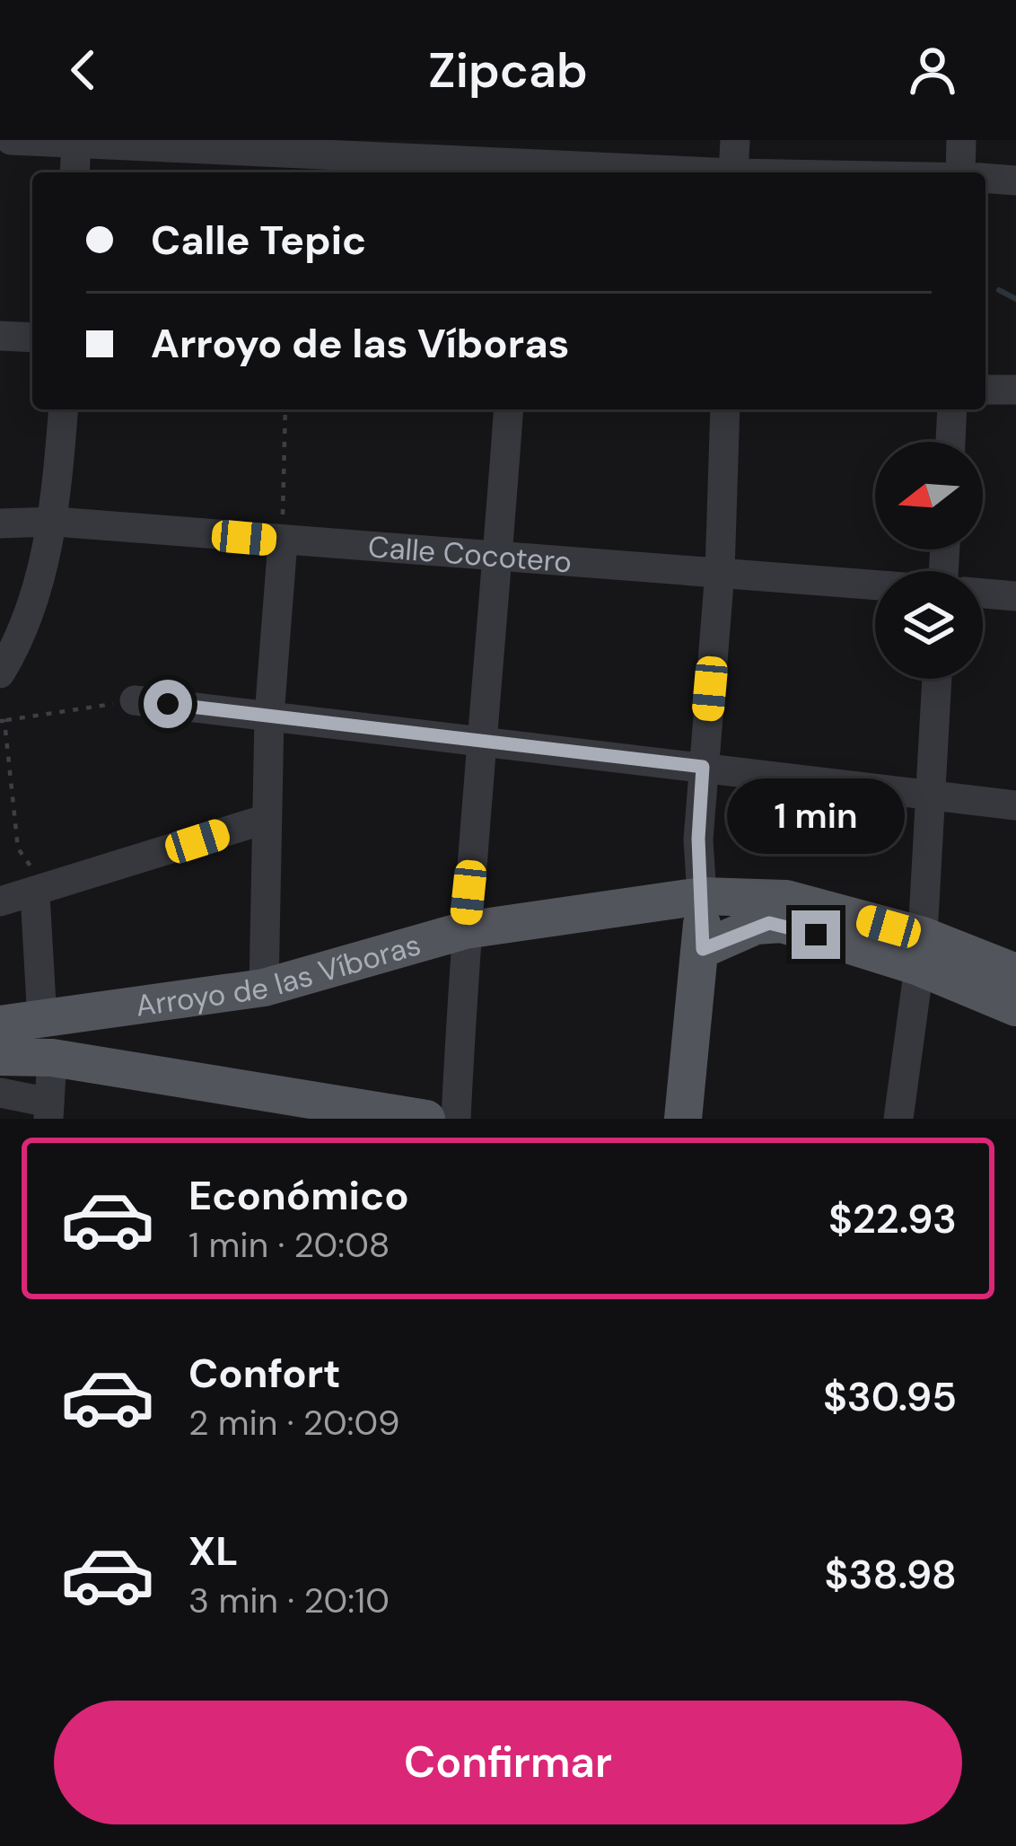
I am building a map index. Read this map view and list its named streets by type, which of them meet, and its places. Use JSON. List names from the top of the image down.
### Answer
{
  "streets": {
    "main road": ["Arroyo de las Víboras"],
    "street": ["Calle Cocotero"]
  },
  "north": "left",
  "page": {
    "header": "Zipcab",
    "banner": ["Calle Tepic", "Arroyo de las Víboras"],
    "bubble": "1 min",
    "list": [
      {
        "name": "Económico",
        "note": "1 min · 20:08",
        "value": "$22.93"
      },
      {
        "name": "Confort",
        "note": "2 min · 20:09",
        "value": "$30.95"
      },
      {
        "name": "XL",
        "note": "3 min · 20:10",
        "value": "$38.98"
      }
    ],
    "buttons": "Confirmar"
  }
}
